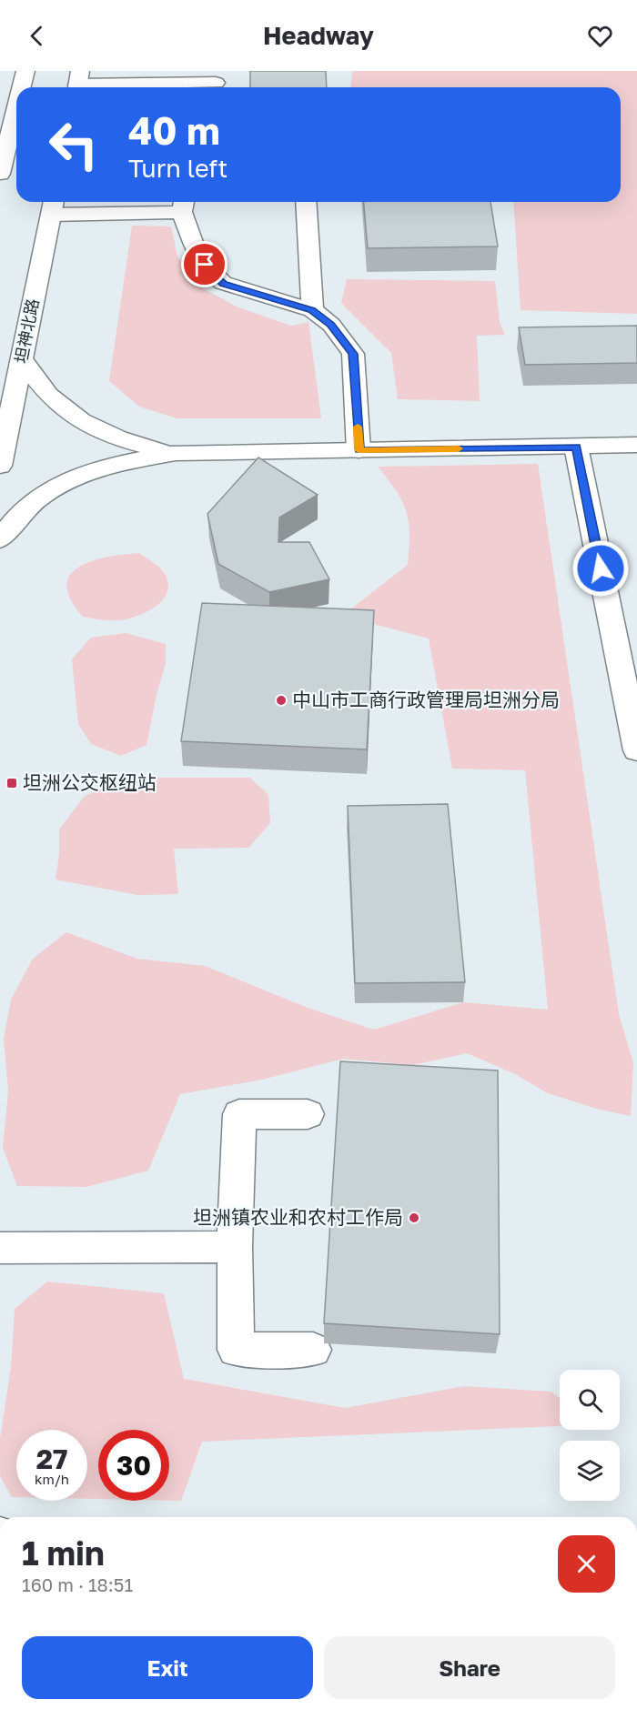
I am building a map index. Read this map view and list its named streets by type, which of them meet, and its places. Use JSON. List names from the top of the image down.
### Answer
{
  "streets": {
    "street": ["坦神北路"]
  },
  "places": {
    "other": ["中山市工商行政管理局坦洲分局", "坦洲镇农业和农村工作局"],
    "transit": ["坦洲公交枢纽站"]
  },
  "page": {
    "header": "Headway",
    "turn": ["40 m", "Turn left"],
    "speed": "27 km/h",
    "limit": "30",
    "heading": ["1 min", "160 m · 18:51"],
    "buttons": ["Exit", "Share"]
  }
}
